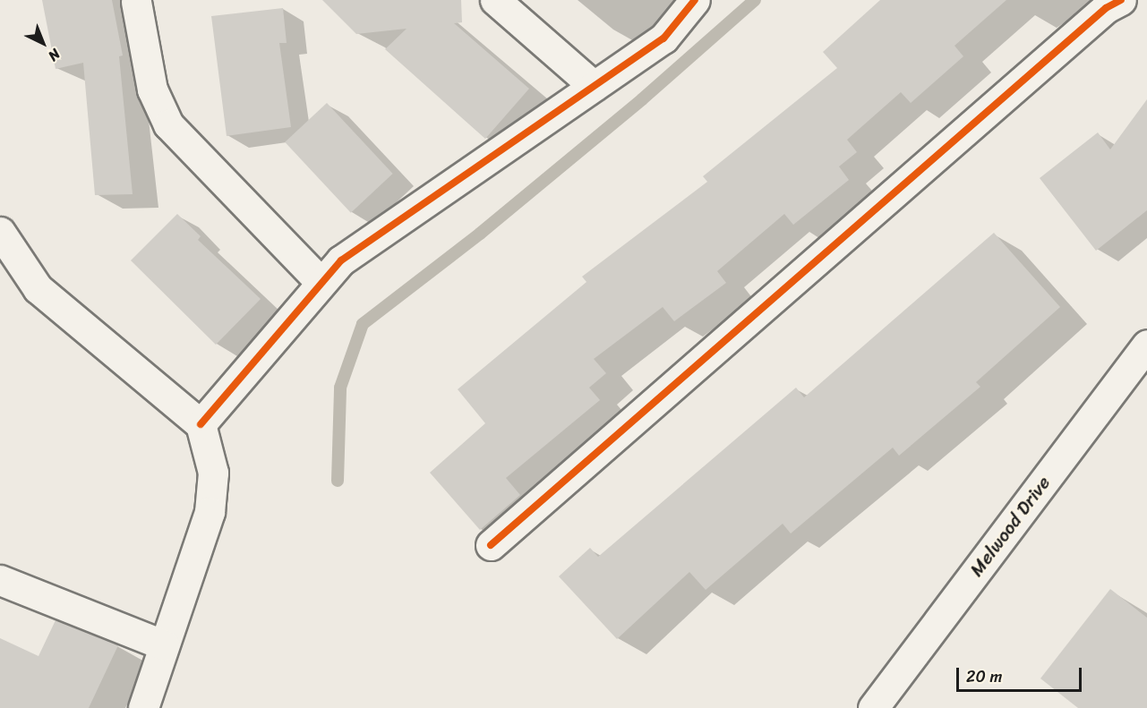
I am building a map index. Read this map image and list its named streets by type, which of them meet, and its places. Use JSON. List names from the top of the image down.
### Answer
{
  "streets": {
    "street": ["Melwood Drive"]
  },
  "scale_bar": "20 m",
  "north": "bottom right"
}
